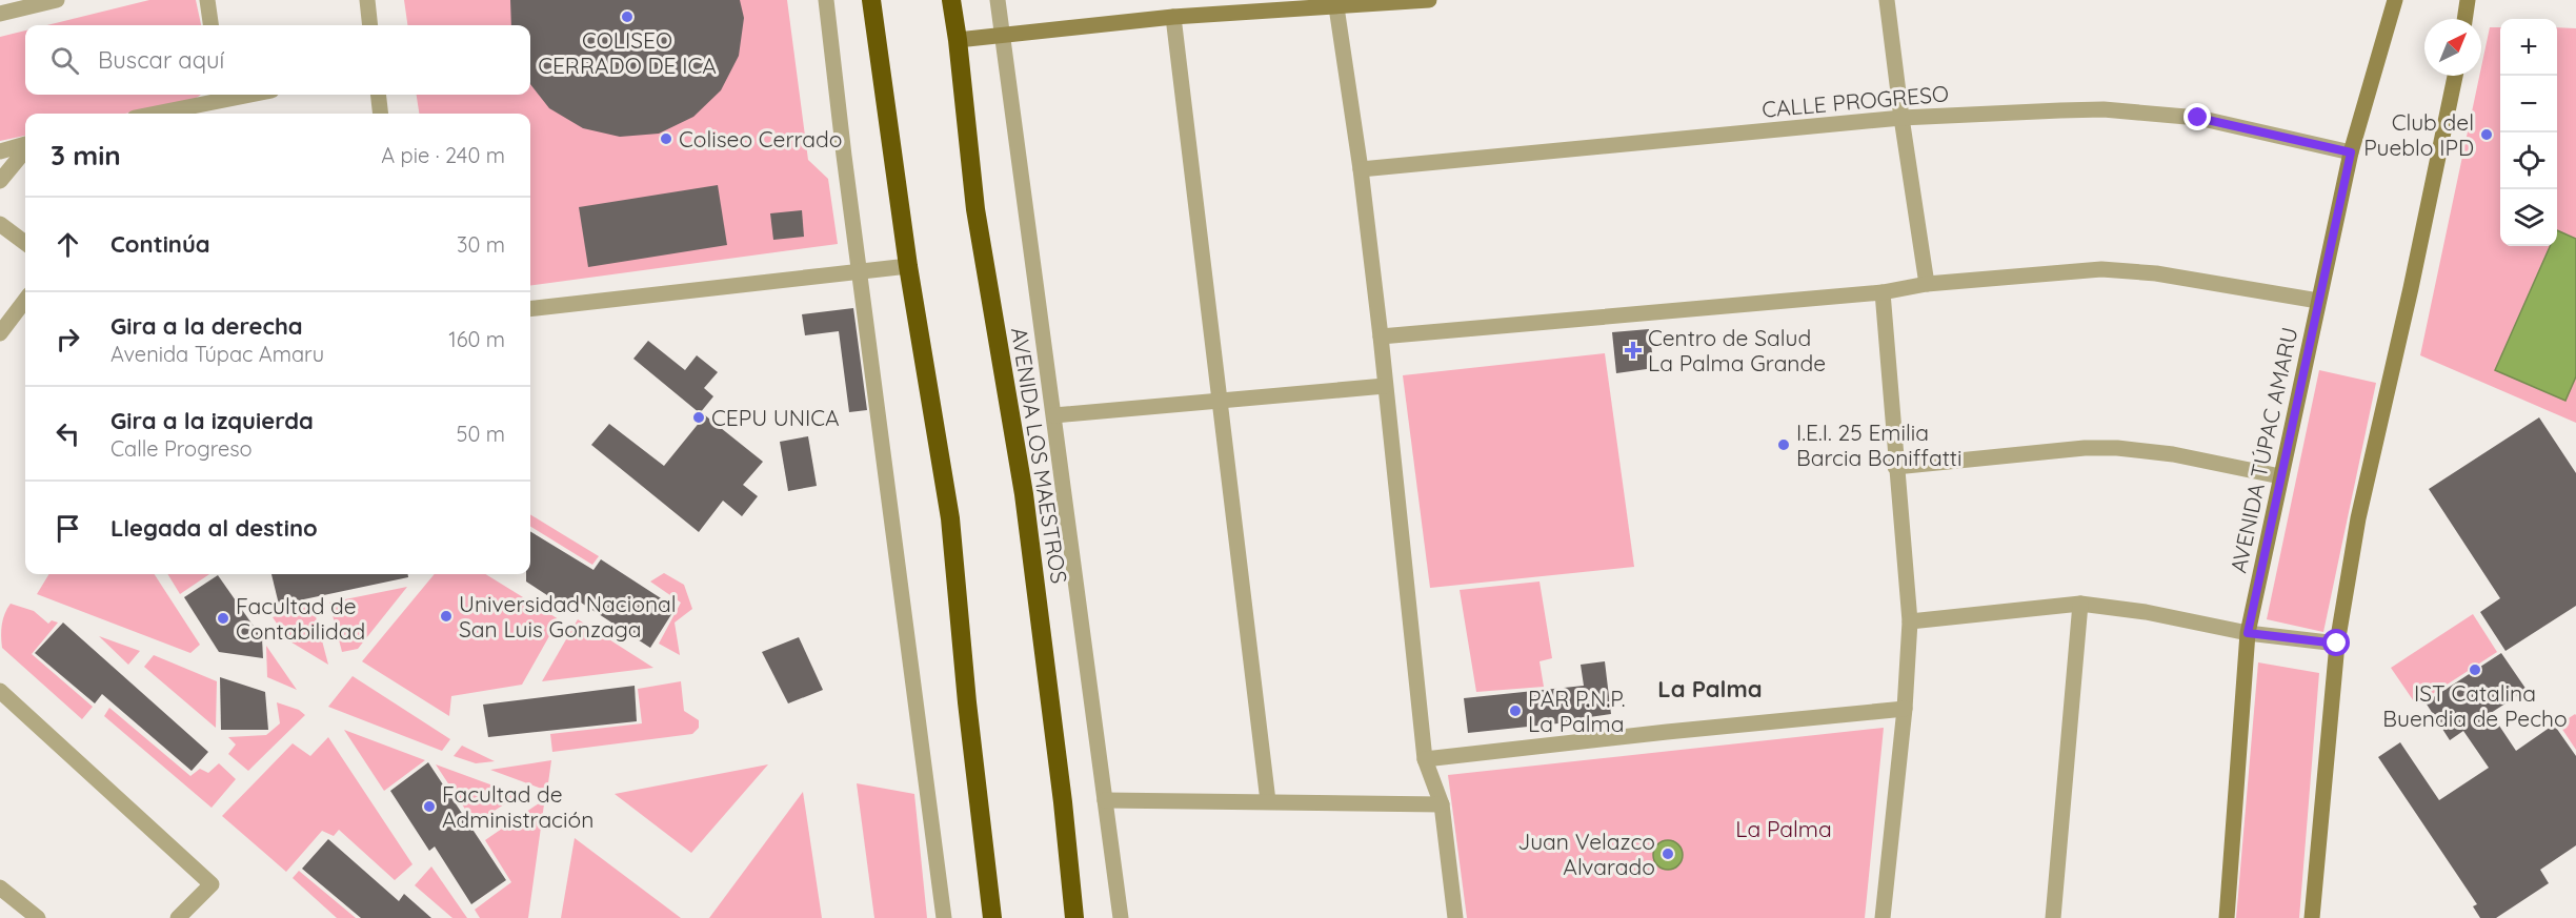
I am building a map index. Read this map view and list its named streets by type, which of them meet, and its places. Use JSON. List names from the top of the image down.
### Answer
{
  "streets": {
    "highway": ["AVENIDA LOS MAESTROS"],
    "main road": ["AVENIDA TÚPAC AMARU"],
    "street": ["CALLE PROGRESO"]
  },
  "crossings": [
    ["CALLE PROGRESO", "AVENIDA TÚPAC AMARU"]
  ],
  "districts": ["La Palma"],
  "parks": ["La Palma"],
  "places": {
    "other": [
      "COLISEO CERRADO DE ICA",
      "Club del Pueblo IPD",
      "Coliseo Cerrado",
      "CEPU UNICA",
      "I.E.I. 25 Emilia Barcia Boniffatti",
      "Universidad Nacional San Luis Gonzaga",
      "Facultad de Contabilidad",
      "IST Catalina Buendia de Pecho",
      "PAR P.N.P. La Palma",
      "Facultad de Administración",
      "Juan Velazco Alvarado"
    ],
    "health": ["Centro de Salud La Palma Grande"]
  },
  "north": "top right",
  "page": {
    "map_buttons": ["+", "−"],
    "search": "Buscar aquí",
    "heading": ["3 min", "A pie · 240 m"],
    "list": [
      ["Continúa", "30 m"],
      ["Gira a la derecha", "Avenida Túpac Amaru", "160 m"],
      ["Gira a la izquierda", "Calle Progreso", "50 m"],
      "Llegada al destino"
    ]
  }
}
